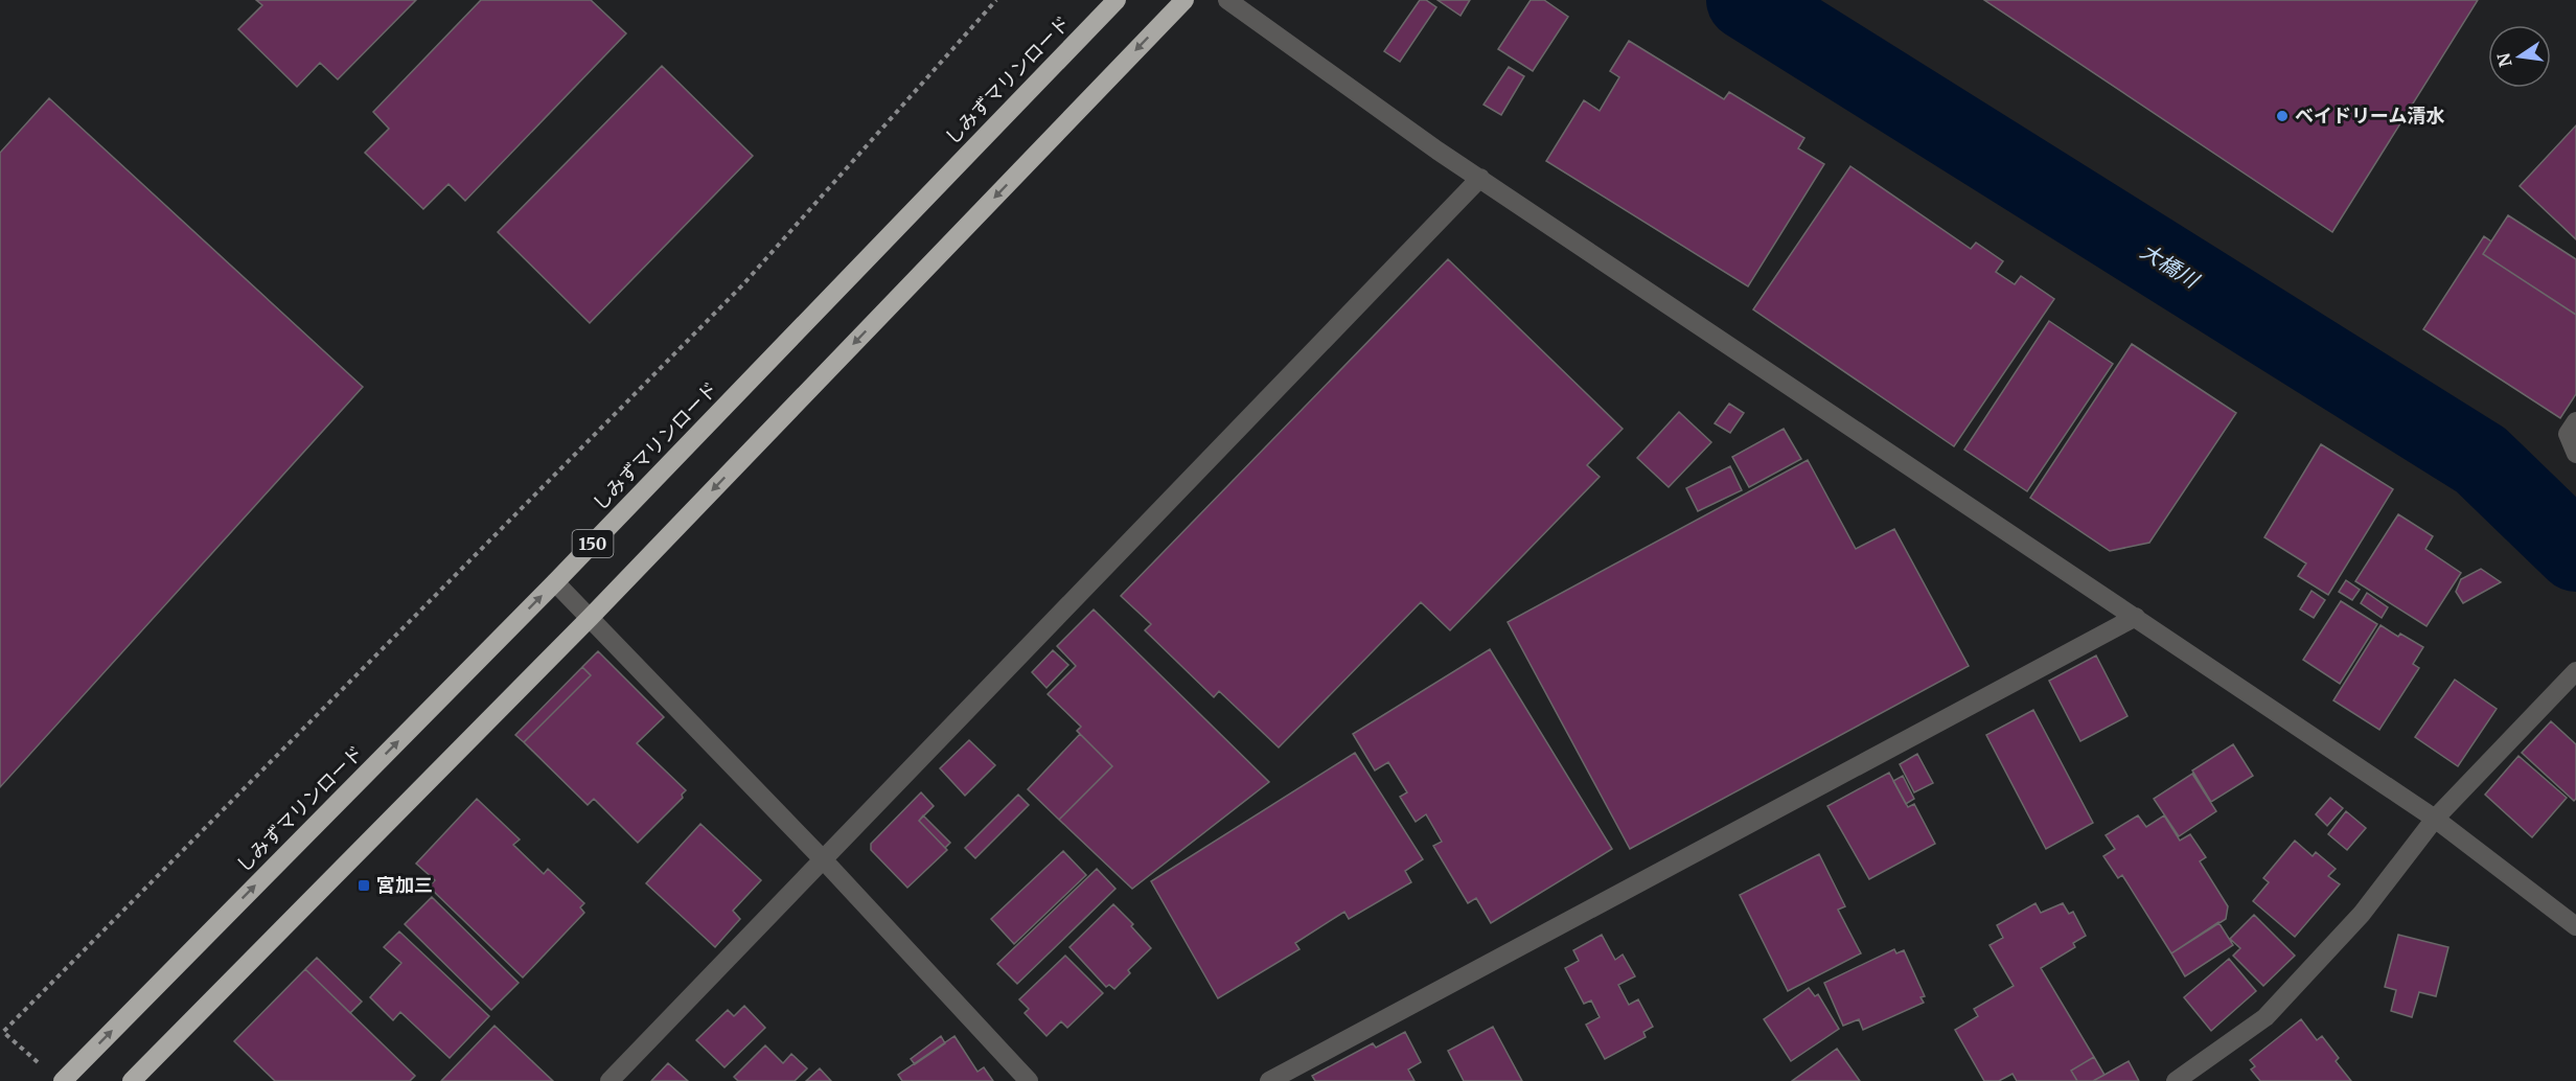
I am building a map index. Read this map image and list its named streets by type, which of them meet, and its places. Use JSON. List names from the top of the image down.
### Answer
{
  "streets": {
    "highway": ["しみずマリンロード", "150"]
  },
  "water": ["大橋川"],
  "places": {
    "other": ["ベイドリーム清水"],
    "transit": ["宮加三"]
  },
  "north": "left"
}
